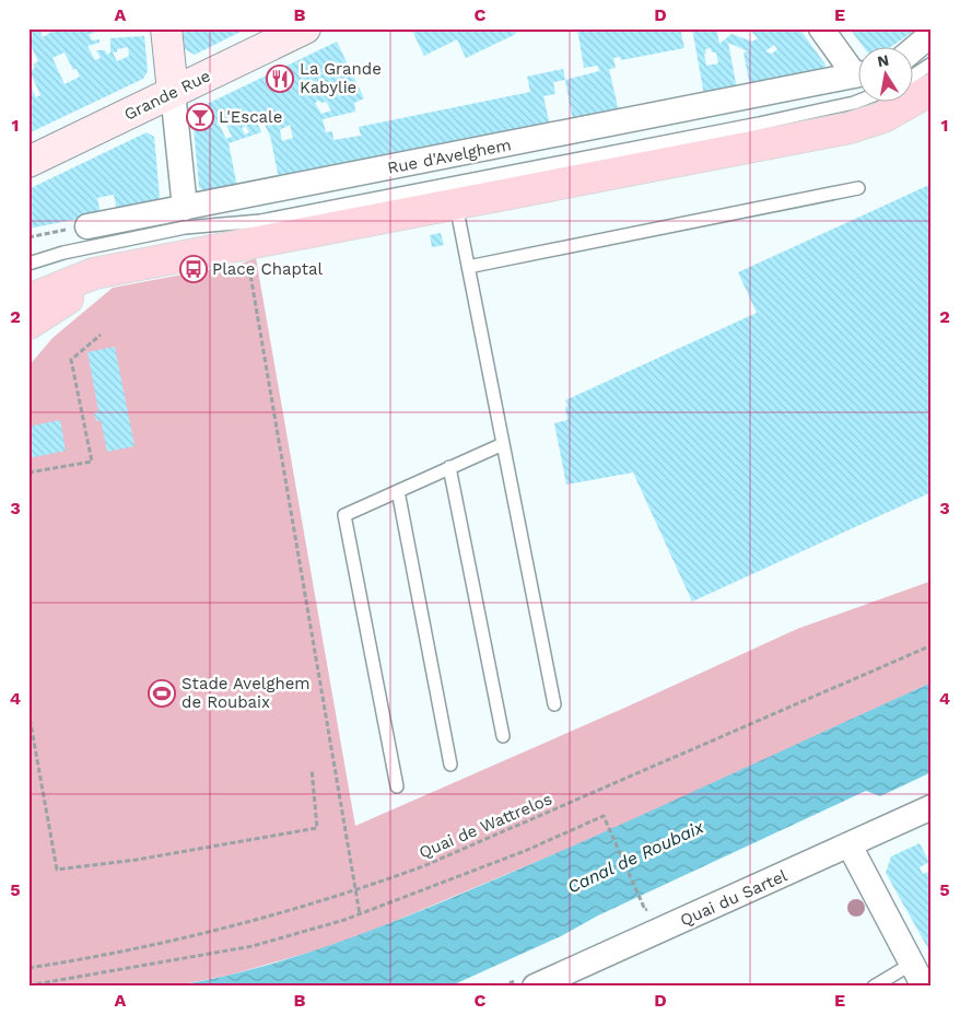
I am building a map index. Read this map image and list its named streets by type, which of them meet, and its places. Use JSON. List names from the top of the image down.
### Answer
{
  "streets": {
    "street": ["Grande Rue", "Rue d'Avelghem", "Quai du Sartel"],
    "path": ["Quai de Wattrelos"]
  },
  "water": ["Canal de Roubaix"],
  "places": {
    "restaurant": ["La Grande Kabylie"],
    "bar": ["L'Escale"],
    "bus stop": ["Place Chaptal"],
    "sports": ["Stade Avelghem de Roubaix"]
  },
  "north": "top",
  "grid": {
    "columns": [
      "A",
      "B",
      "C",
      "D",
      "E"
    ],
    "rows": [
      "1",
      "2",
      "3",
      "4",
      "5"
    ]
  }
}
